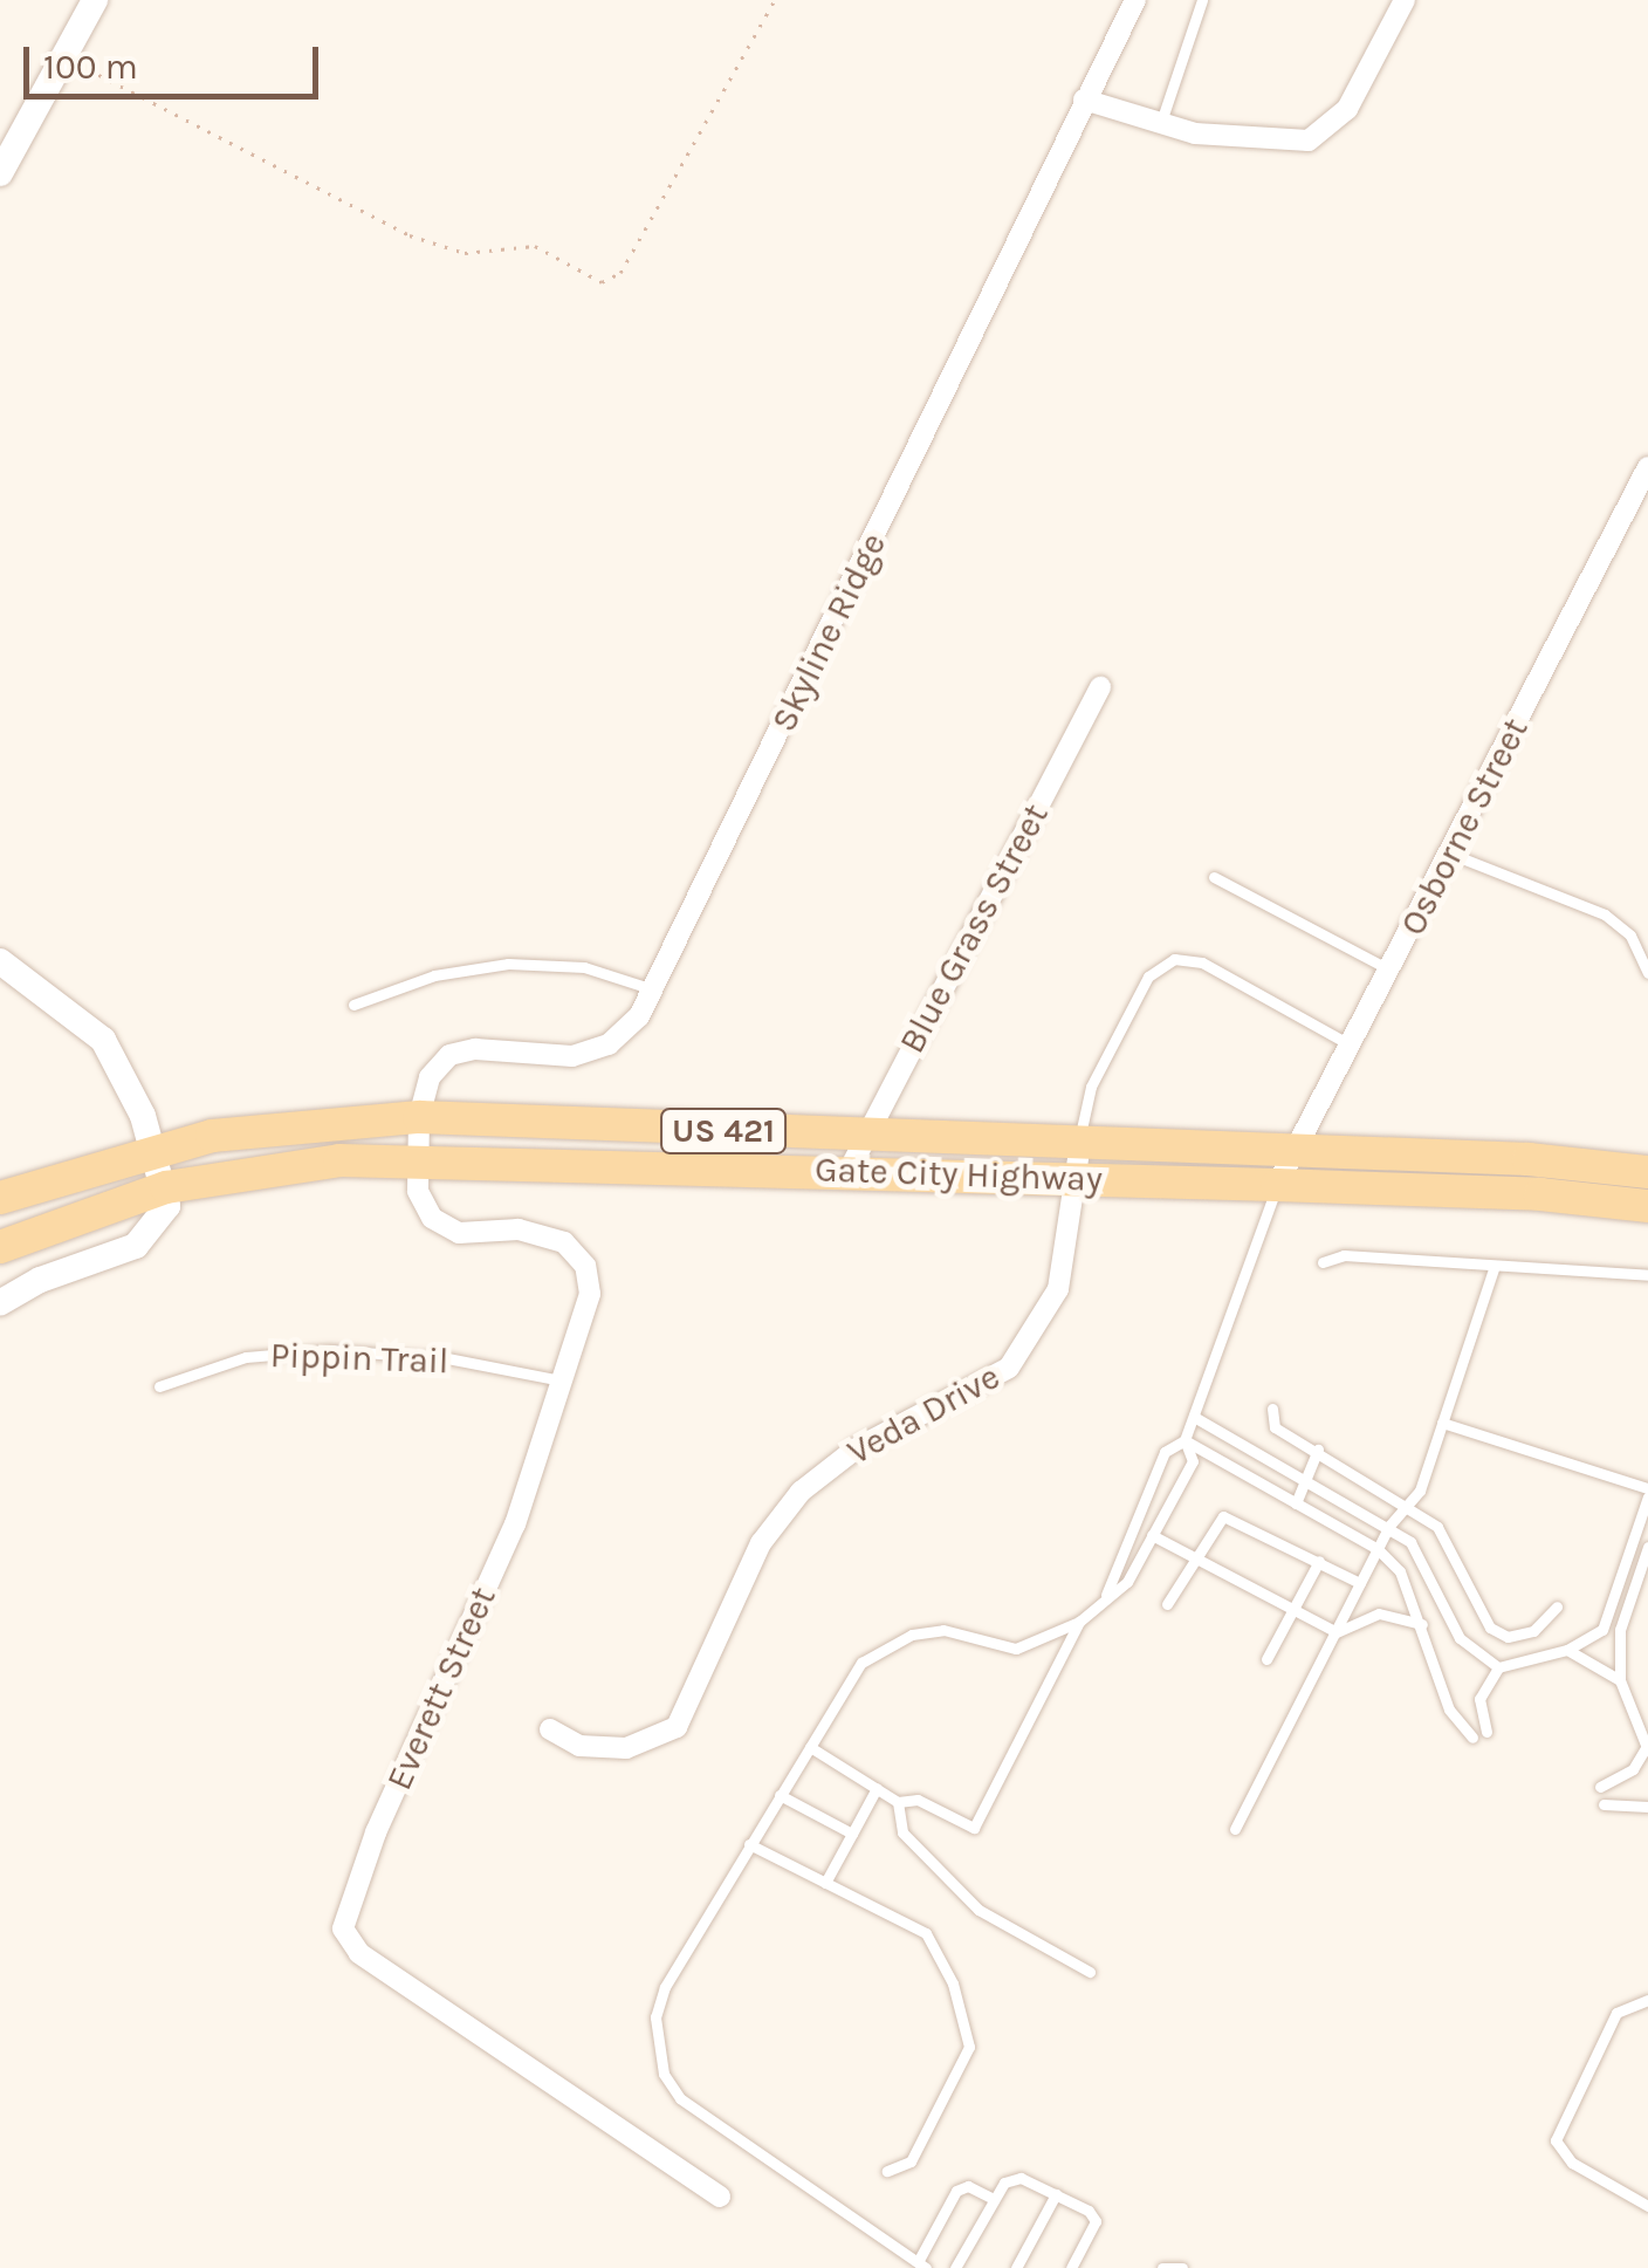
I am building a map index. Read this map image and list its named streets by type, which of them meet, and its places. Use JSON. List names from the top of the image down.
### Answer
{
  "streets": {
    "main road": ["US 421", "Gate City Highway"],
    "street": [
      "Skyline Ridge",
      "Osborne Street",
      "Blue Grass Street",
      "Veda Drive",
      "Everett Street"
    ],
    "lane": ["Pippin Trail"]
  },
  "crossings": [
    ["Skyline Ridge", "Gate City Highway"],
    ["Skyline Ridge", "Everett Street"],
    ["Osborne Street", "Gate City Highway"],
    ["Blue Grass Street", "Gate City Highway"],
    ["Gate City Highway", "Veda Drive"],
    ["Gate City Highway", "Everett Street"],
    ["Pippin Trail", "Everett Street"]
  ],
  "scale_bar": "100 m"
}
